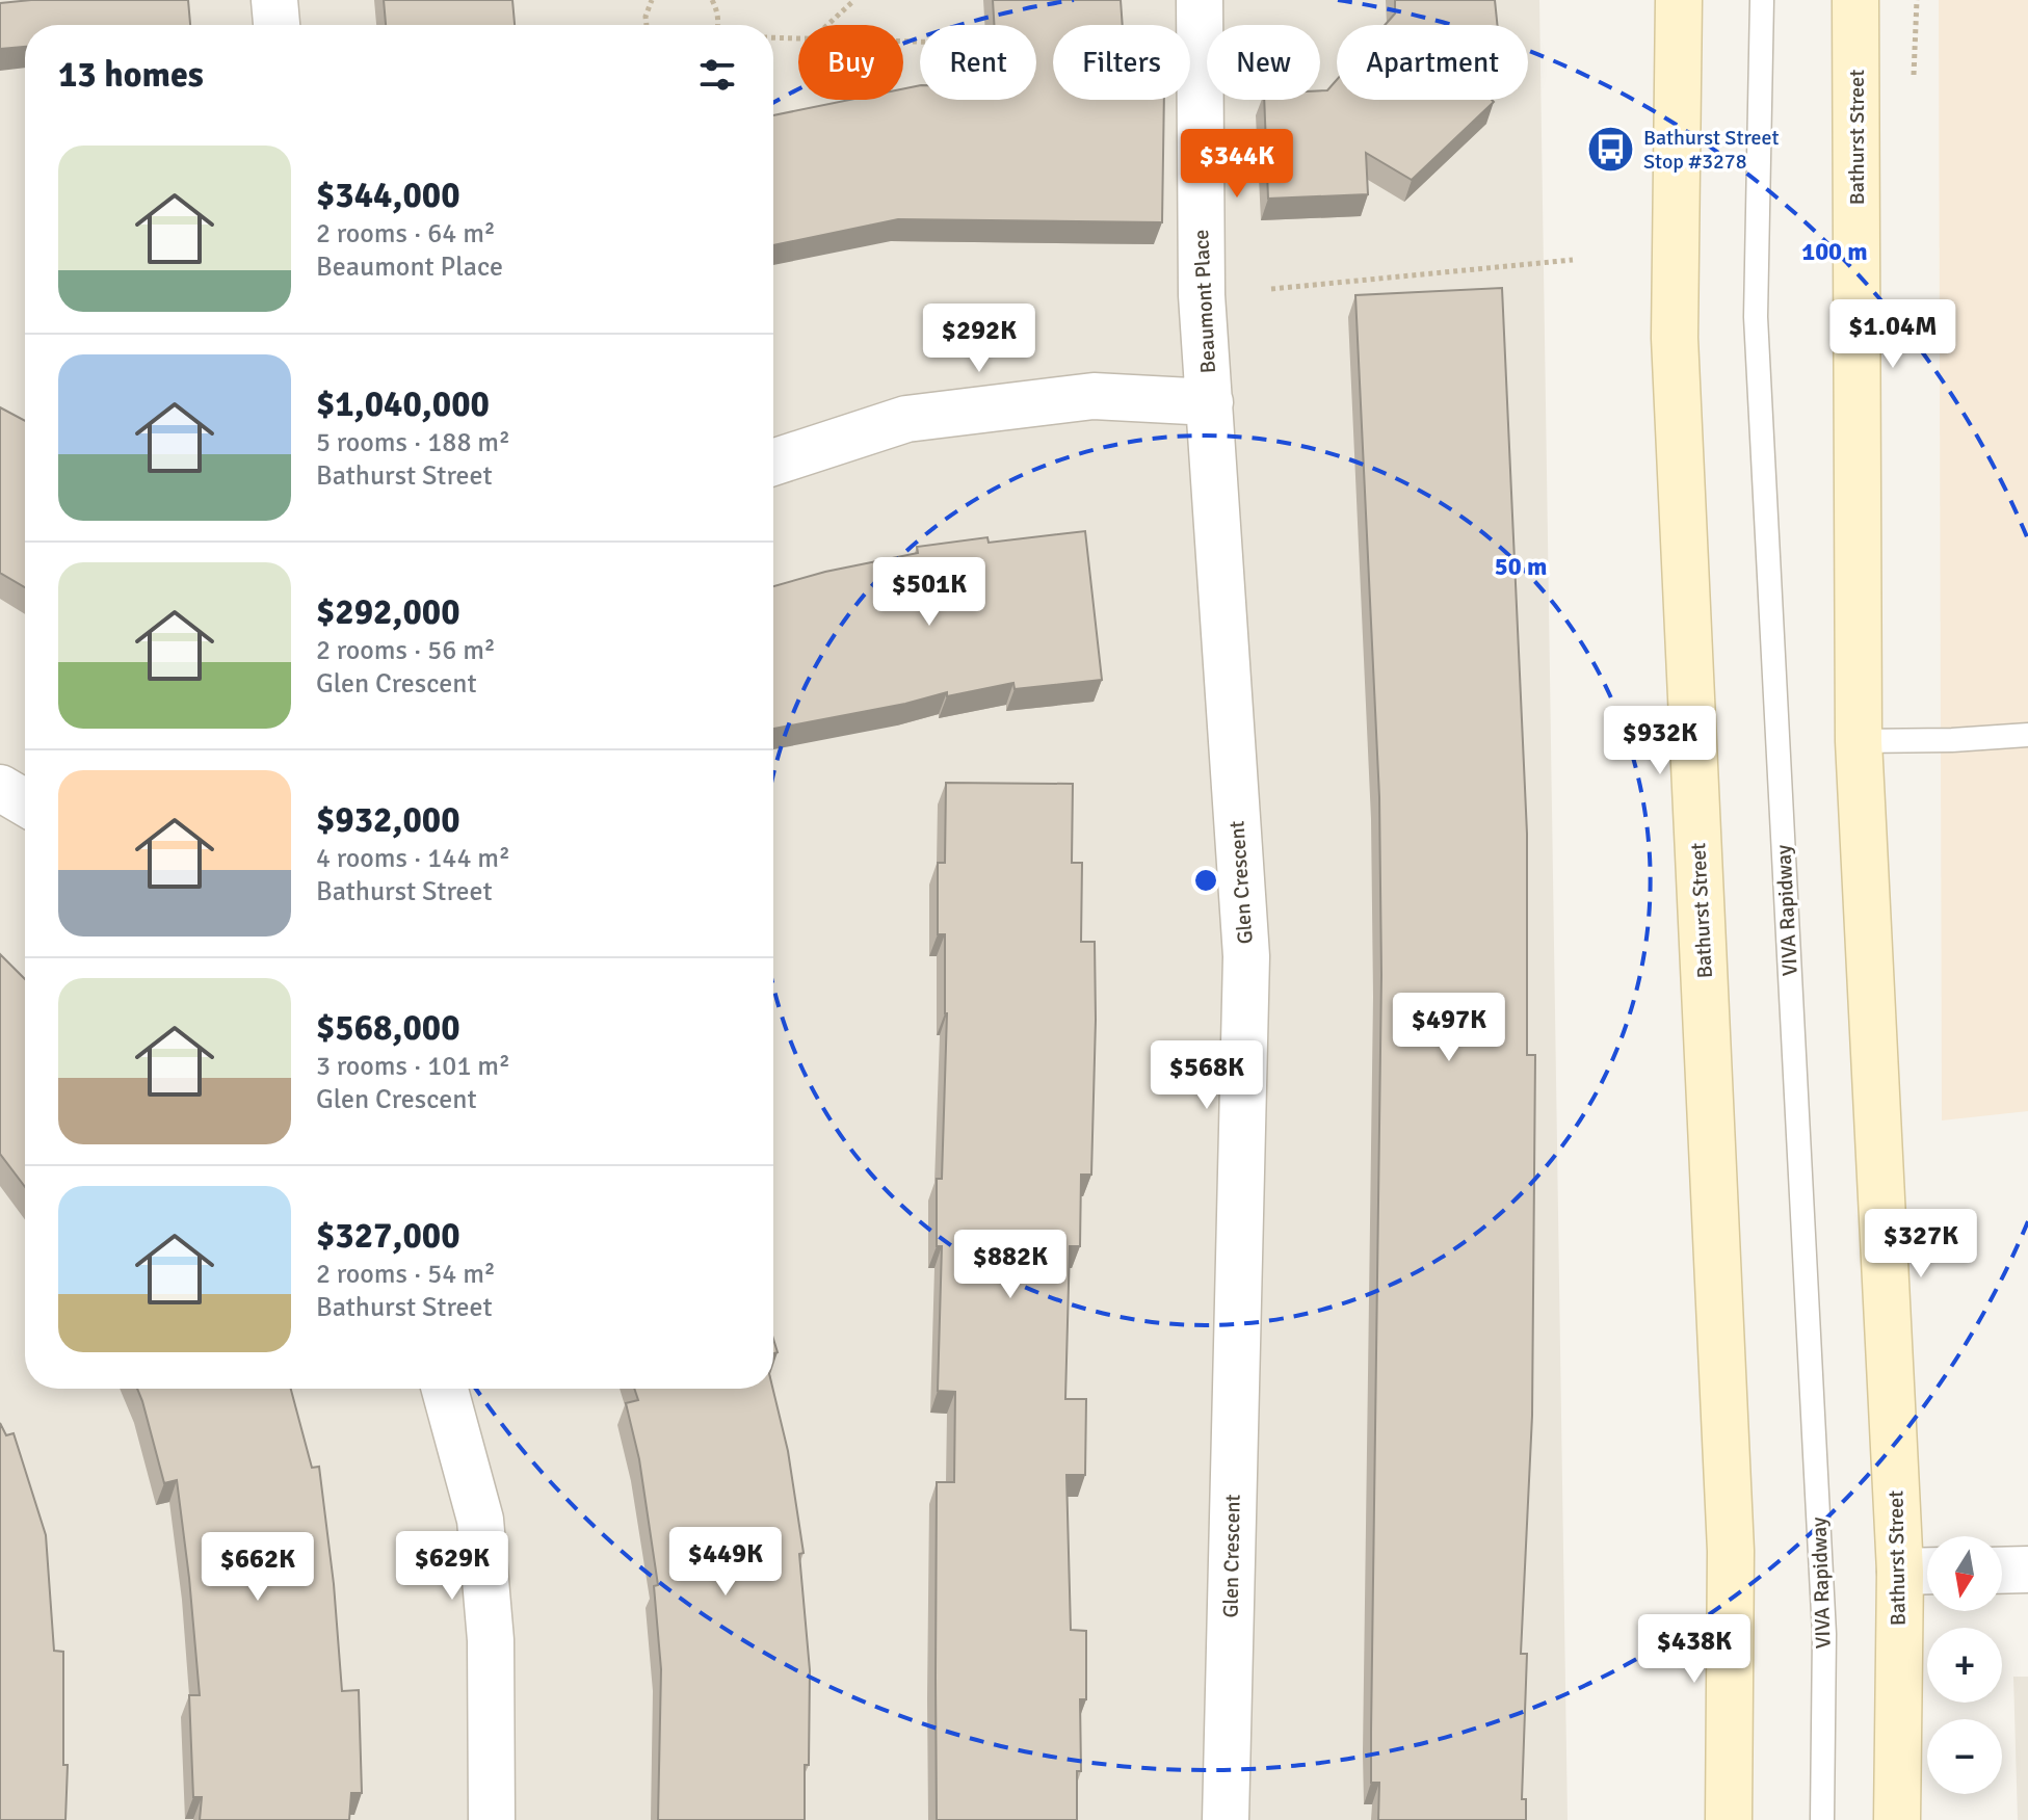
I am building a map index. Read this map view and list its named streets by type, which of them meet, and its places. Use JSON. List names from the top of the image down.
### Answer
{
  "streets": {
    "main road": ["Bathurst Street"],
    "street": ["Beaumont Place", "Glen Crescent"],
    "lane": ["VIVA Rapidway"]
  },
  "crossings": [
    ["Beaumont Place", "Glen Crescent"]
  ],
  "places": {
    "bus stop": ["Bathurst Street Stop #3278"]
  },
  "north": "bottom",
  "page": {
    "chip": [
      "Buy",
      "Rent",
      "Filters",
      "New",
      "Apartment"
    ],
    "heading": "13 homes",
    "list": [
      {
        "name": "$344,000",
        "note": "2 rooms · 64 m² · Beaumont Place"
      },
      {
        "name": "$1,040,000",
        "note": "5 rooms · 188 m² · Bathurst Street"
      },
      {
        "name": "$292,000",
        "note": "2 rooms · 56 m² · Glen Crescent"
      },
      {
        "name": "$932,000",
        "note": "4 rooms · 144 m² · Bathurst Street"
      },
      {
        "name": "$568,000",
        "note": "3 rooms · 101 m² · Glen Crescent"
      },
      {
        "name": "$327,000",
        "note": "2 rooms · 54 m² · Bathurst Street"
      }
    ],
    "price": [
      "$344K",
      "$1.04M",
      "$292K",
      "$501K",
      "$932K",
      "$497K",
      "$568K",
      "$327K",
      "$882K",
      "$449K",
      "$629K",
      "$662K",
      "$438K"
    ],
    "map_buttons": ["+", "−"]
  },
  "rings": ["100 m", "50 m"]
}
